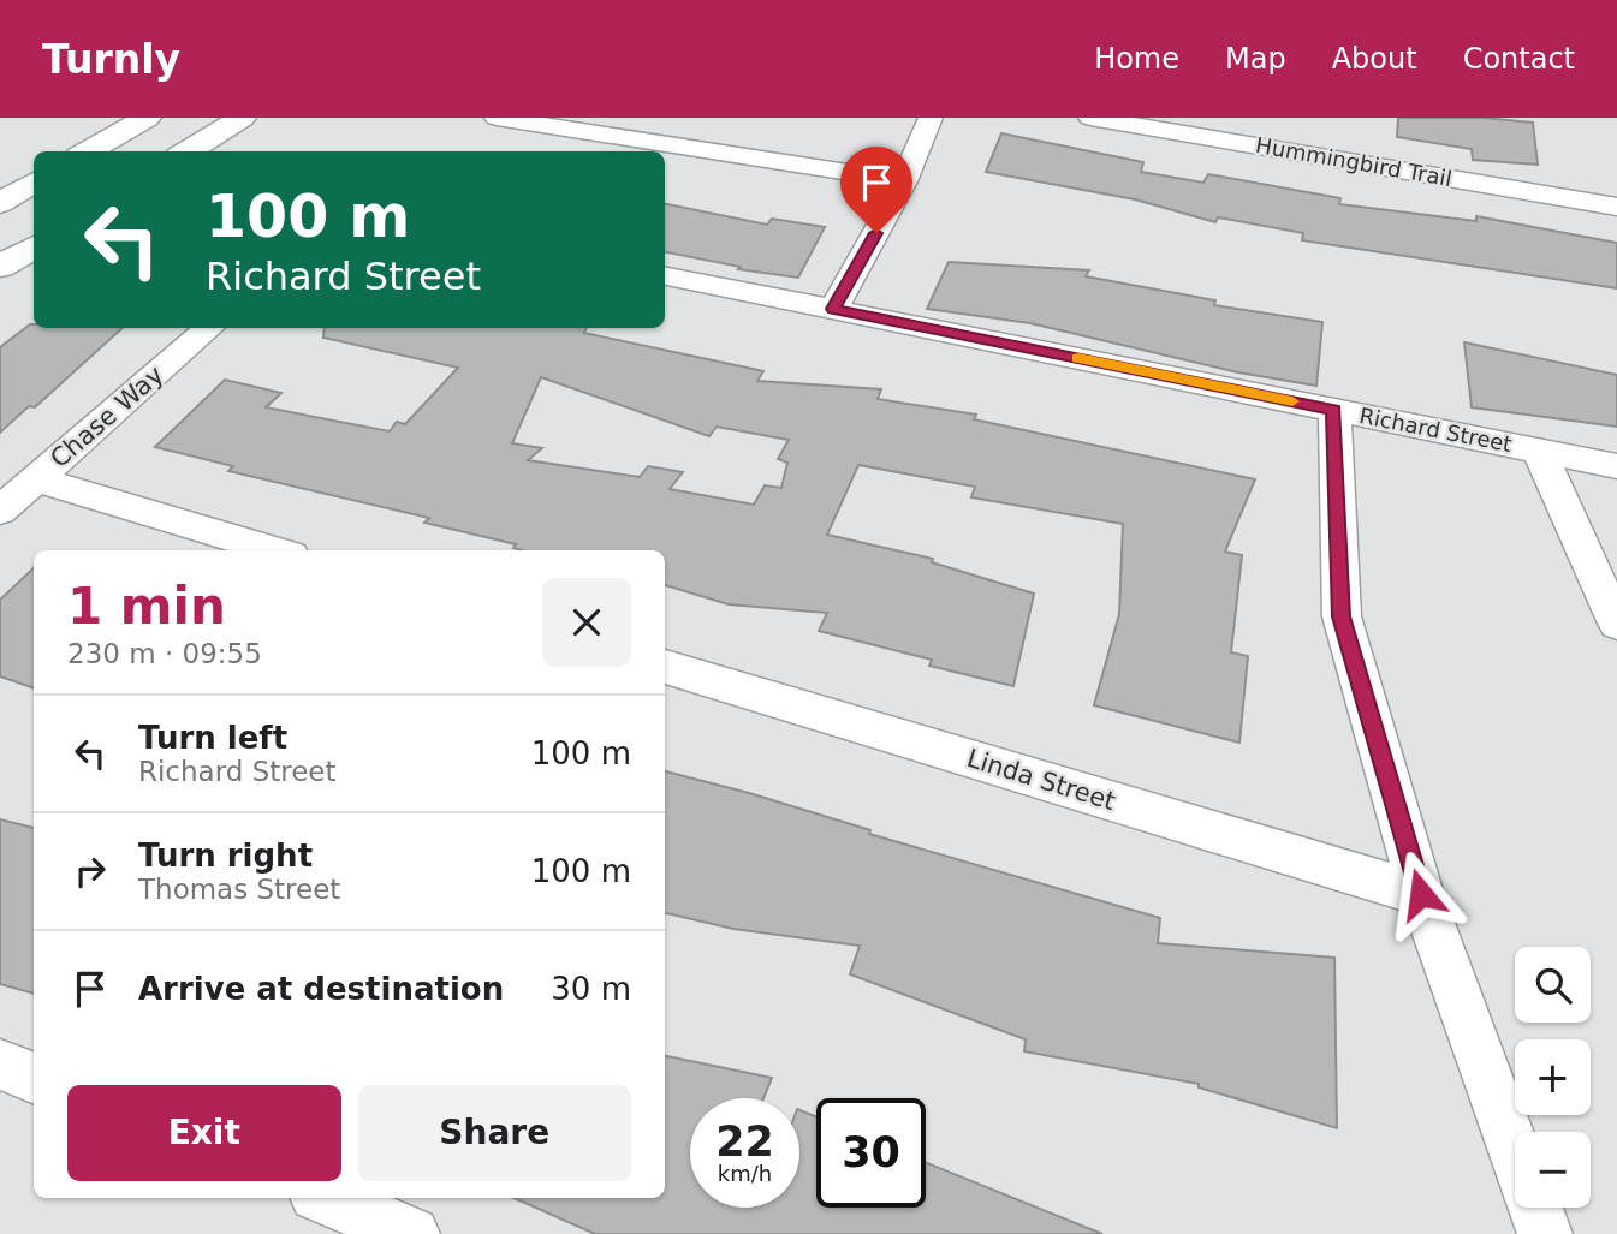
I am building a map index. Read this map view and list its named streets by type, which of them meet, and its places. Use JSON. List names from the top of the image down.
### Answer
{
  "streets": {
    "street": [
      "Hummingbird Trail",
      "Chase Way",
      "Richard Street",
      "Linda Street"
    ]
  },
  "page": {
    "header": "Turnly",
    "nav": [
      "Home",
      "Map",
      "About",
      "Contact"
    ],
    "turn": ["100 m", "Richard Street"],
    "heading": ["1 min", "230 m · 09:55"],
    "list": [
      {
        "name": "Turn left",
        "note": "Richard Street",
        "value": "100 m"
      },
      {
        "name": "Turn right",
        "note": "Thomas Street",
        "value": "100 m"
      },
      {
        "name": "Arrive at destination",
        "value": "30 m"
      }
    ],
    "map_buttons": ["+", "−"],
    "buttons": ["Exit", "Share"],
    "speed": "22 km/h",
    "limit": "30"
  }
}
